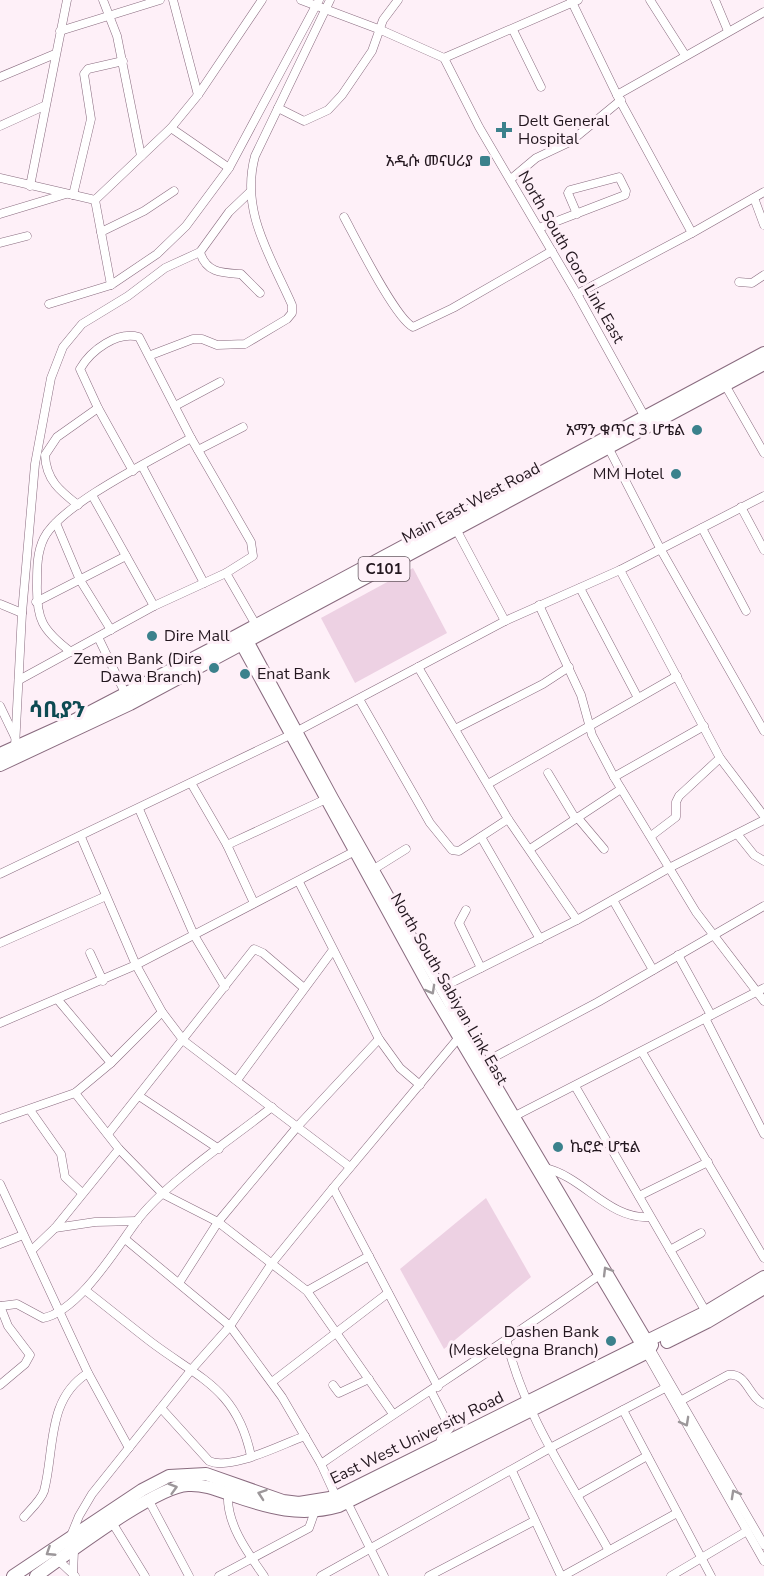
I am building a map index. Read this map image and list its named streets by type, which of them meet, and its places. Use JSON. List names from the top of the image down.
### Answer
{
  "streets": {
    "main road": [
      "Main East West Road",
      "C101",
      "North South Sabiyan Link East",
      "East West University Road"
    ],
    "street": ["North South Goro Link East"]
  },
  "crossings": [
    ["North South Goro Link East", "Main East West Road"],
    ["Main East West Road", "North South Sabiyan Link East"],
    ["North South Sabiyan Link East", "East West University Road"]
  ],
  "districts": ["ሳቢያን"],
  "places": {
    "health": ["Delt General Hospital"],
    "transit": ["አዲሱ መናሀሪያ"],
    "other": [
      "አማን ቁጥር 3 ሆቴል",
      "MM Hotel",
      "Dire Mall",
      "Zemen Bank (Dire Dawa Branch)",
      "Enat Bank",
      "ኬሮድ ሆቴል",
      "Dashen Bank (Meskelegna Branch)"
    ]
  }
}
